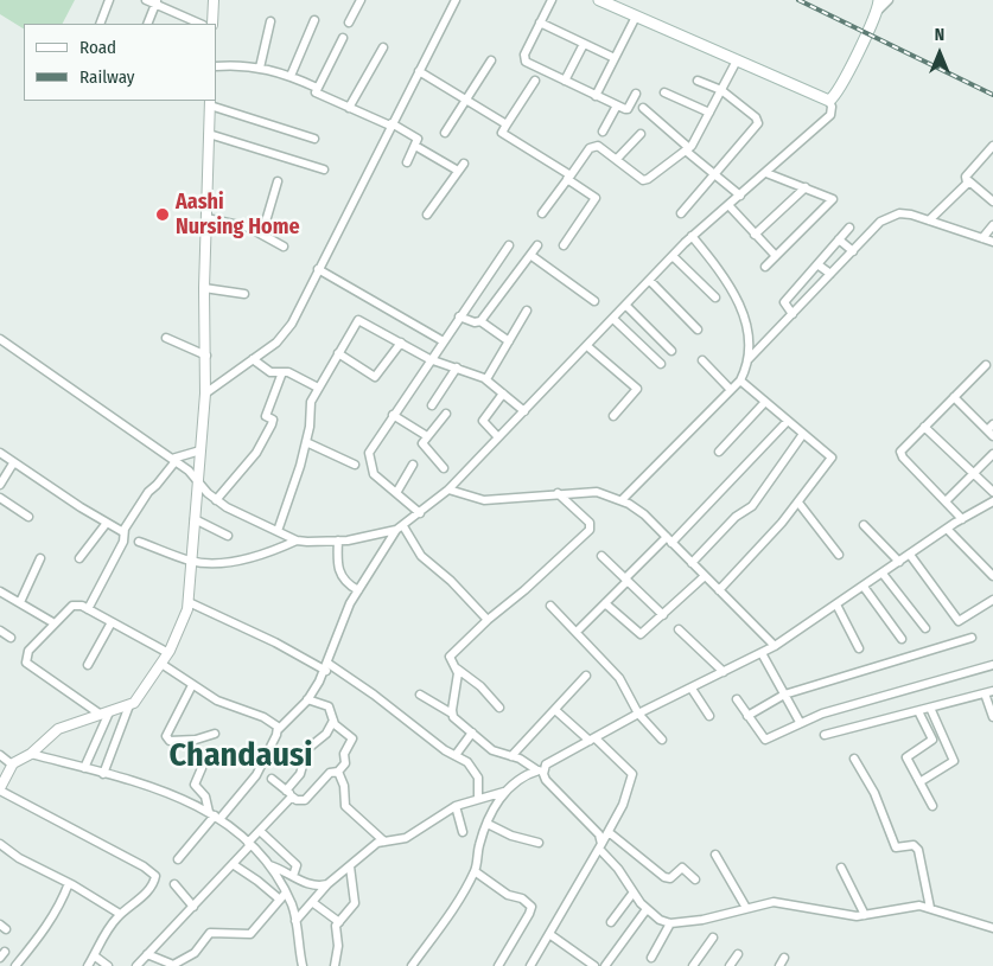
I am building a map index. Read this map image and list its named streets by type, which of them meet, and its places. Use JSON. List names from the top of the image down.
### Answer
{
  "districts": ["Chandausi"],
  "places": ["Aashi Nursing Home"],
  "legend": ["Road", "Railway"],
  "north": "top"
}
